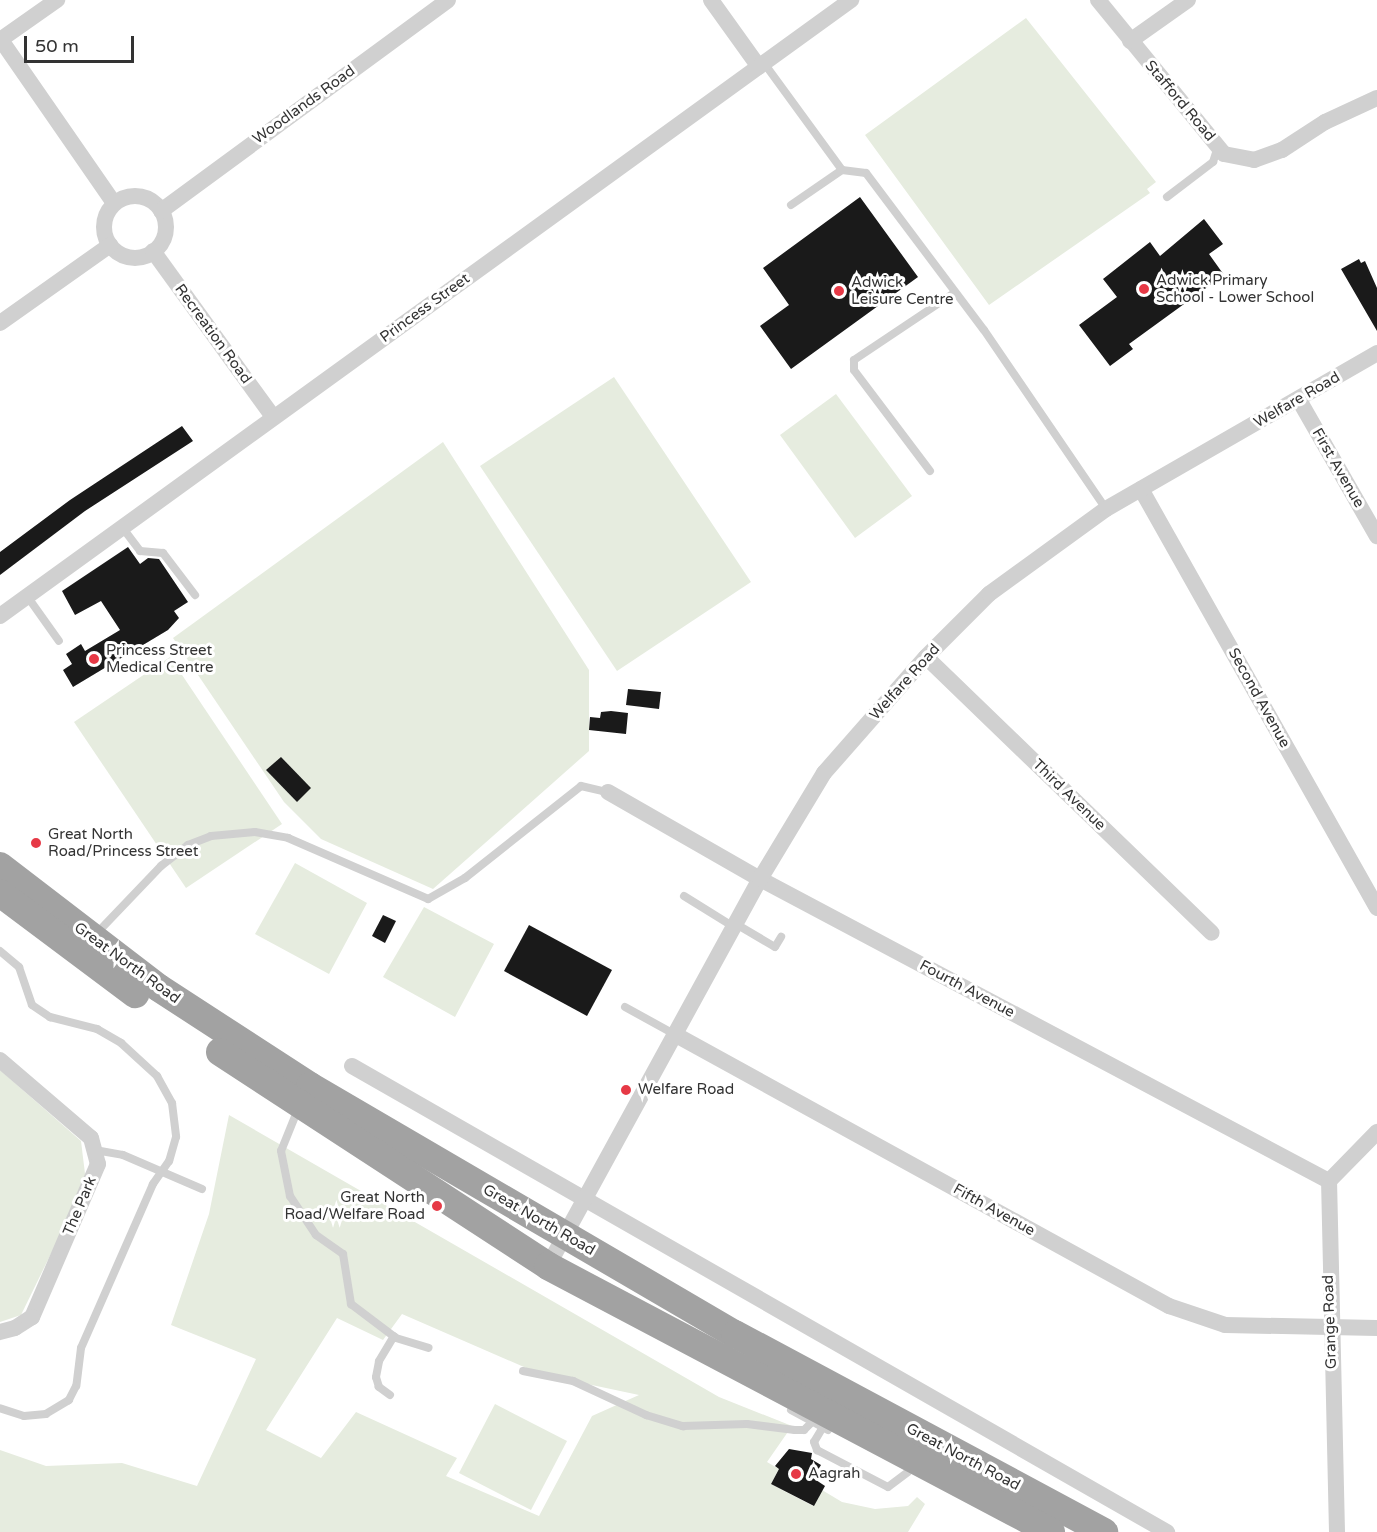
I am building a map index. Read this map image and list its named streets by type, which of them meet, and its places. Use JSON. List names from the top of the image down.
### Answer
{
  "streets": {
    "highway": ["Great North Road"],
    "street": [
      "Stafford Road",
      "Woodlands Road",
      "Princess Street",
      "Recreation Road",
      "Welfare Road",
      "First Avenue",
      "Second Avenue",
      "Third Avenue",
      "Fourth Avenue",
      "The Park",
      "Fifth Avenue",
      "Grange Road"
    ]
  },
  "crossings": [
    ["Woodlands Road", "Recreation Road"],
    ["Princess Street", "Recreation Road"],
    ["Welfare Road", "First Avenue"],
    ["Welfare Road", "Second Avenue"],
    ["Welfare Road", "Third Avenue"],
    ["Welfare Road", "Great North Road"],
    ["Welfare Road", "Fourth Avenue"],
    ["Welfare Road", "Fifth Avenue"],
    ["Fourth Avenue", "Grange Road"],
    ["Fifth Avenue", "Grange Road"]
  ],
  "places": [
    "Adwick Primary School - Lower School",
    "Adwick Leisure Centre",
    "Princess Street Medical Centre",
    "Great North Road/Princess Street",
    "Welfare Road",
    "Great North Road/Welfare Road",
    "Aagrah"
  ],
  "scale_bar": "50 m"
}
